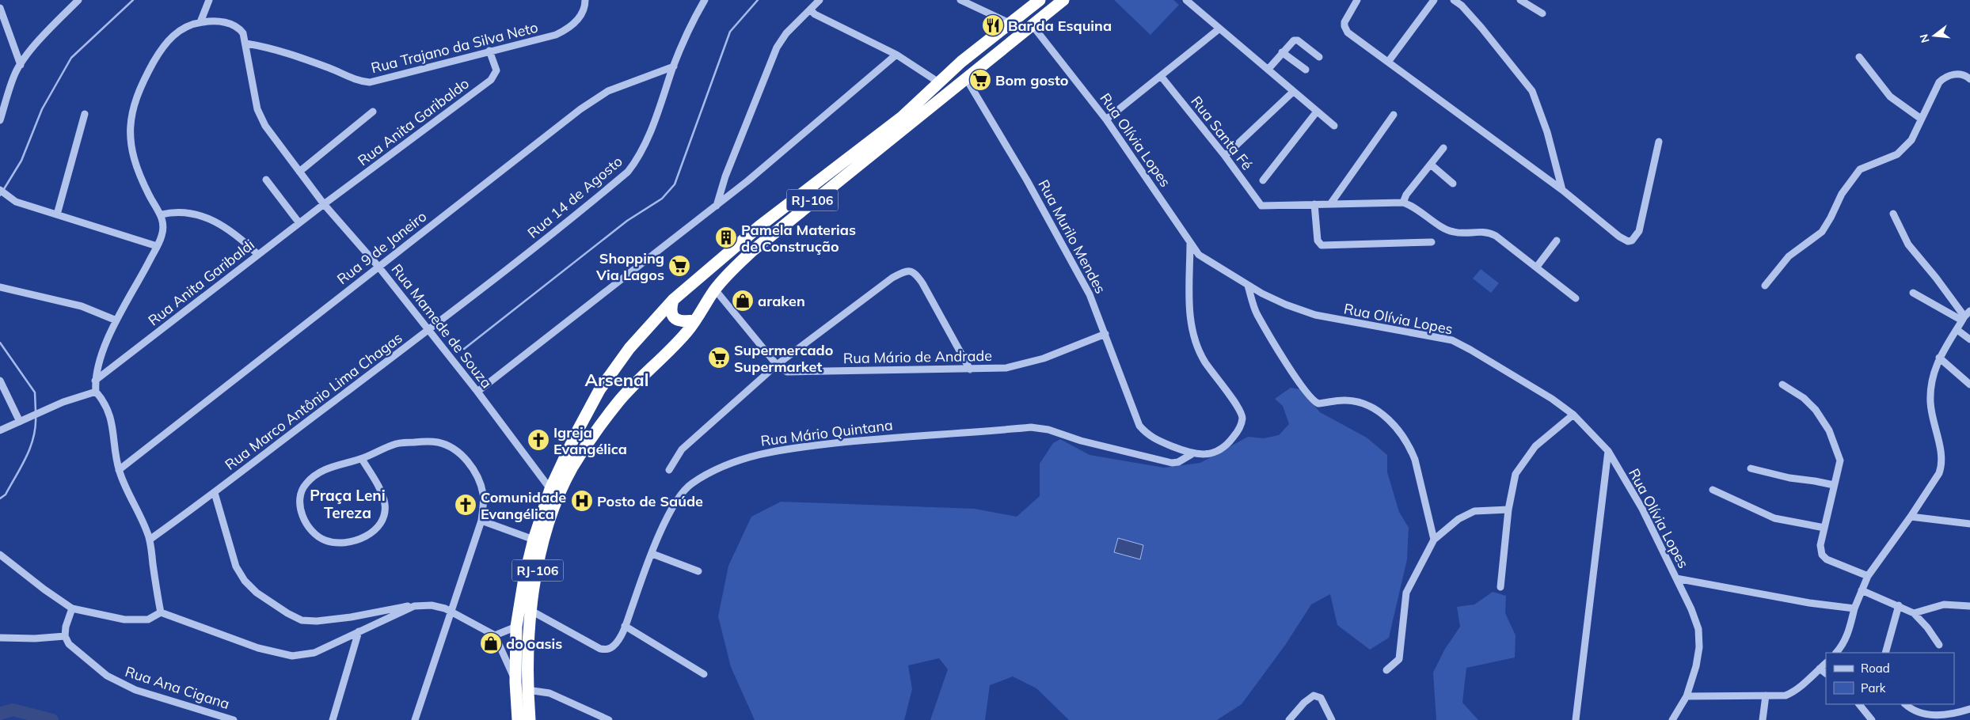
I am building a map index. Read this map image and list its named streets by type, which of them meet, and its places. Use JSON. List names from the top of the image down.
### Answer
{
  "streets": {
    "highway": ["RJ-106"],
    "street": [
      "Rua Trajano da Silva Neto",
      "Rua Anita Garibaldo",
      "Rua Santa Fé",
      "Rua Olívia Lopes",
      "Rua 14 de Agosto",
      "Rua Murilo Mendes",
      "Rua 9 de Janeiro",
      "Rua Anita Garibaldi",
      "Rua Mamede de Souza",
      "Rua Mário de Andrade",
      "Rua Marco Antônio Lima Chagas",
      "Rua Mário Quintana",
      "Rua Ana Cigana"
    ]
  },
  "crossings": [
    ["Rua Trajano da Silva Neto", "Rua Anita Garibaldo"],
    ["Rua Trajano da Silva Neto", "Rua Mamede de Souza"],
    ["Rua Anita Garibaldo", "Rua Anita Garibaldi"],
    ["Rua Anita Garibaldo", "Rua Mamede de Souza"],
    ["Rua Olívia Lopes", "RJ-106"],
    ["Rua 14 de Agosto", "Rua 9 de Janeiro"],
    ["Rua 14 de Agosto", "Rua Mamede de Souza"],
    ["Rua 14 de Agosto", "Rua Marco Antônio Lima Chagas"],
    ["RJ-106", "Rua Murilo Mendes"],
    ["RJ-106", "Rua Mamede de Souza"],
    ["RJ-106", "Rua Mário de Andrade"],
    ["RJ-106", "Rua Mário Quintana"],
    ["Rua Murilo Mendes", "Rua Mário de Andrade"],
    ["Rua Murilo Mendes", "Rua Mário Quintana"],
    ["Rua 9 de Janeiro", "Rua Mamede de Souza"],
    ["Rua Anita Garibaldi", "Rua Mamede de Souza"],
    ["Rua Mamede de Souza", "Rua Marco Antônio Lima Chagas"]
  ],
  "districts": ["Arsenal", "Praça Leni Tereza"],
  "places": {
    "restaurant": ["Bar da Esquina"],
    "supermarket": ["Bom gosto", "Shopping Via Lagos", "Supermercado Supermarket"],
    "building": ["Pamela Materias de Construção"],
    "shop": ["araken", "do oasis"],
    "church": ["Igreja Evangélica", "Comunidade Evangélica"],
    "hospital": ["Posto de Saúde"]
  },
  "legend": ["Road", "Park"],
  "north": "left"
}
